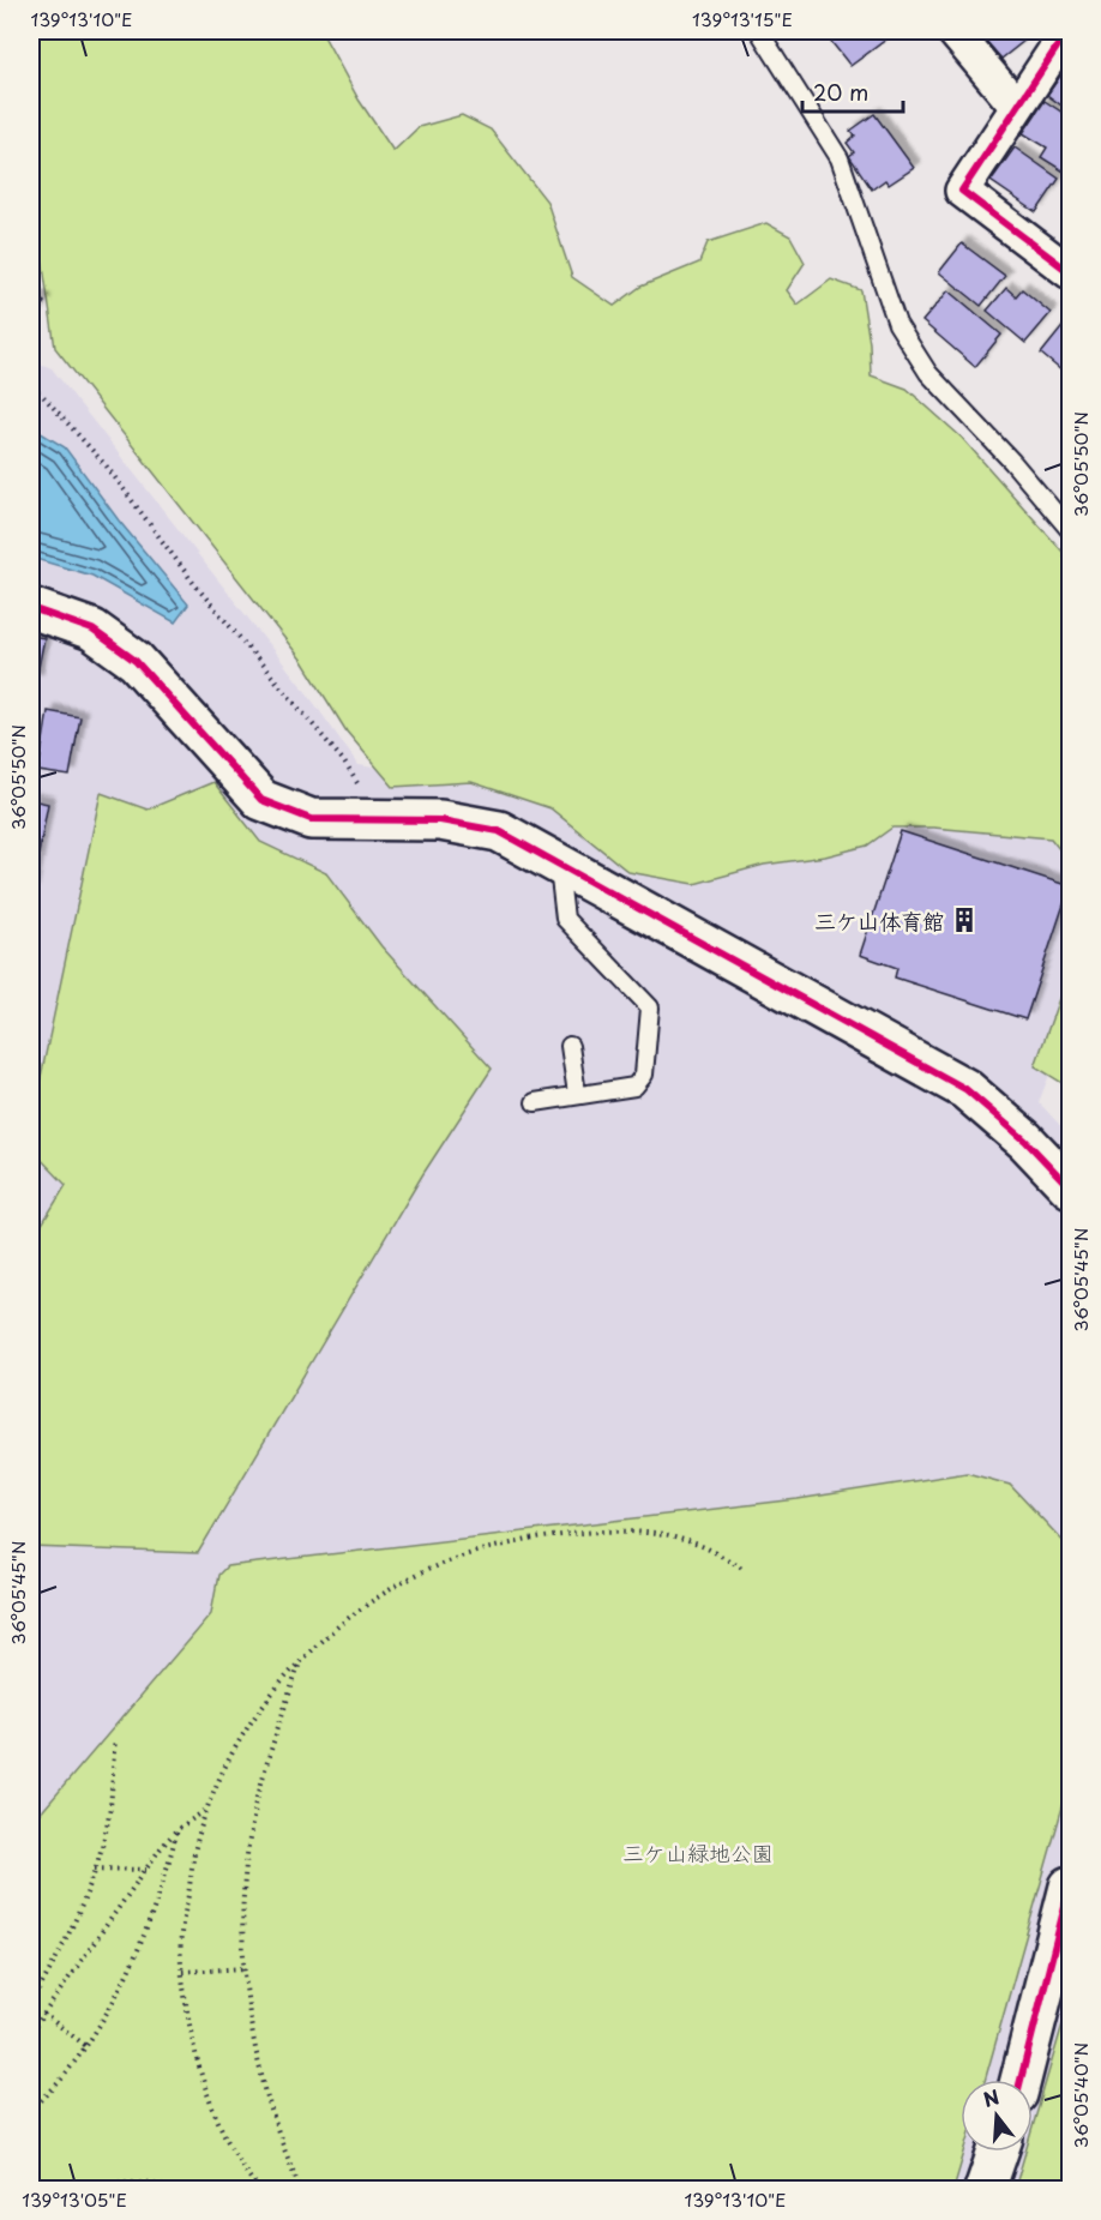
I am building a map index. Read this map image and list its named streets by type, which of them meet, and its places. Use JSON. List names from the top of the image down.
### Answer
{
  "parks": ["三ケ山緑地公園"],
  "places": {
    "building": ["三ケ山体育館"]
  },
  "scale_bar": "20 m",
  "north": "top",
  "coordinates": [
    "139°13'10\"E",
    "139°13'15\"E",
    "36°05'50\"N",
    "36°05'45\"N",
    "36°05'40\"N",
    "139°13'05\"E"
  ]
}
